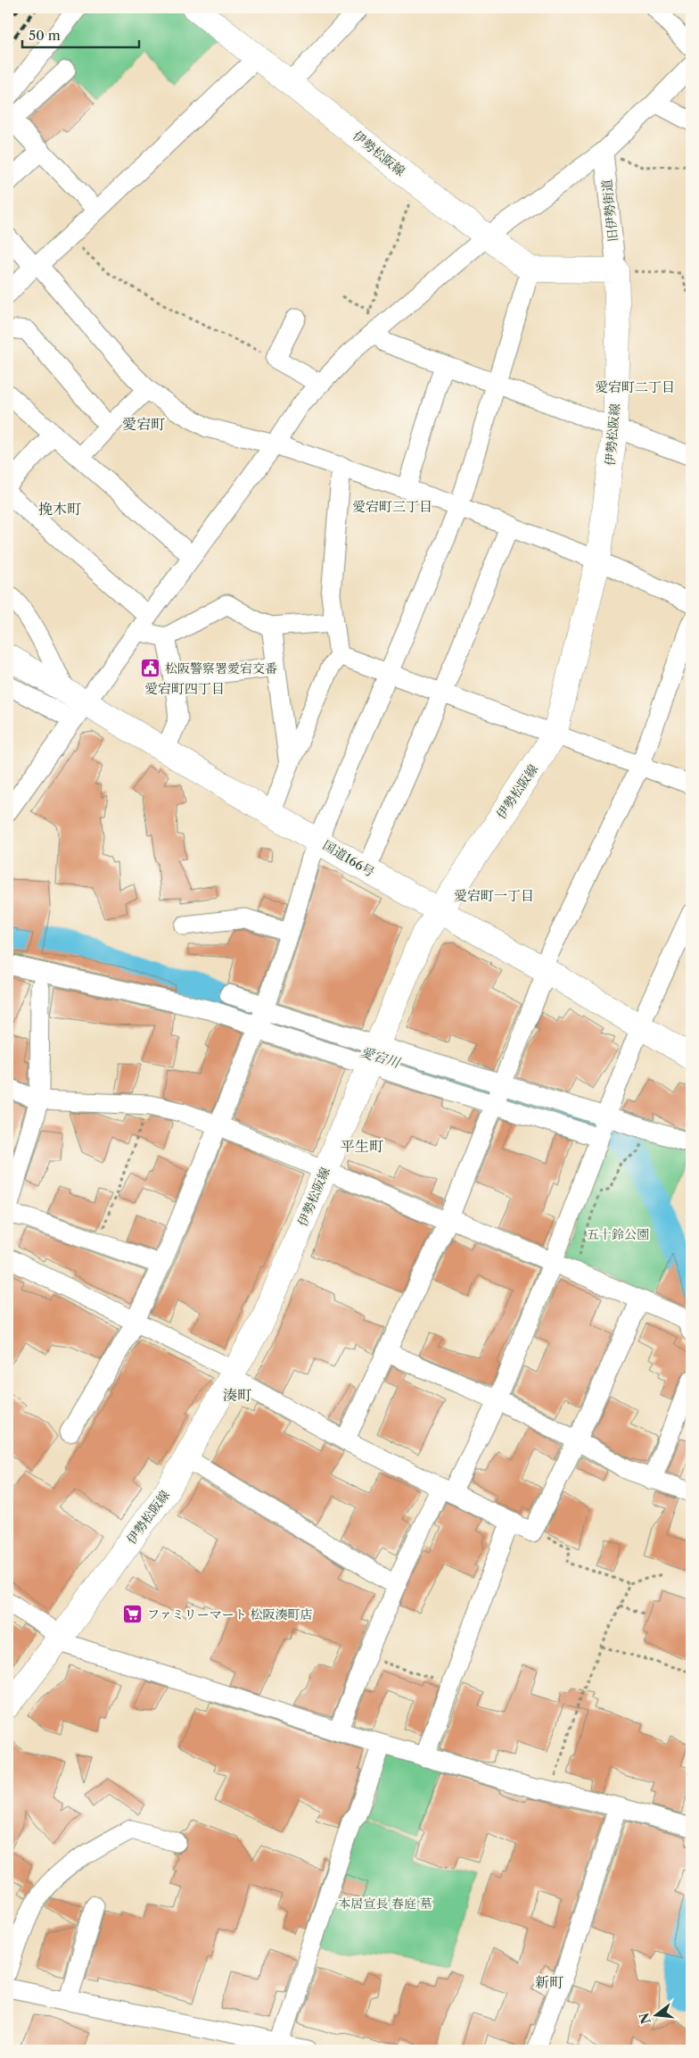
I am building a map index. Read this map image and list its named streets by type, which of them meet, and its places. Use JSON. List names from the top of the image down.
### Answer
{
  "streets": {
    "main road": ["伊勢松阪線", "国道166号"],
    "street": ["旧伊勢街道"]
  },
  "crossings": [
    ["伊勢松阪線", "旧伊勢街道"],
    ["伊勢松阪線", "国道166号"]
  ],
  "districts": [
    "愛宕町二丁目",
    "愛宕町",
    "愛宕町三丁目",
    "挽木町",
    "愛宕町四丁目",
    "愛宕町一丁目",
    "平生町",
    "湊町",
    "新町"
  ],
  "water": ["愛宕川"],
  "parks": ["五十鈴公園", "本居宣長 春庭 墓"],
  "places": {
    "public building": ["松阪警察署愛宕交番"],
    "supermarket": ["ファミリーマート 松阪湊町店"]
  },
  "scale_bar": "50 m",
  "north": "left"
}
